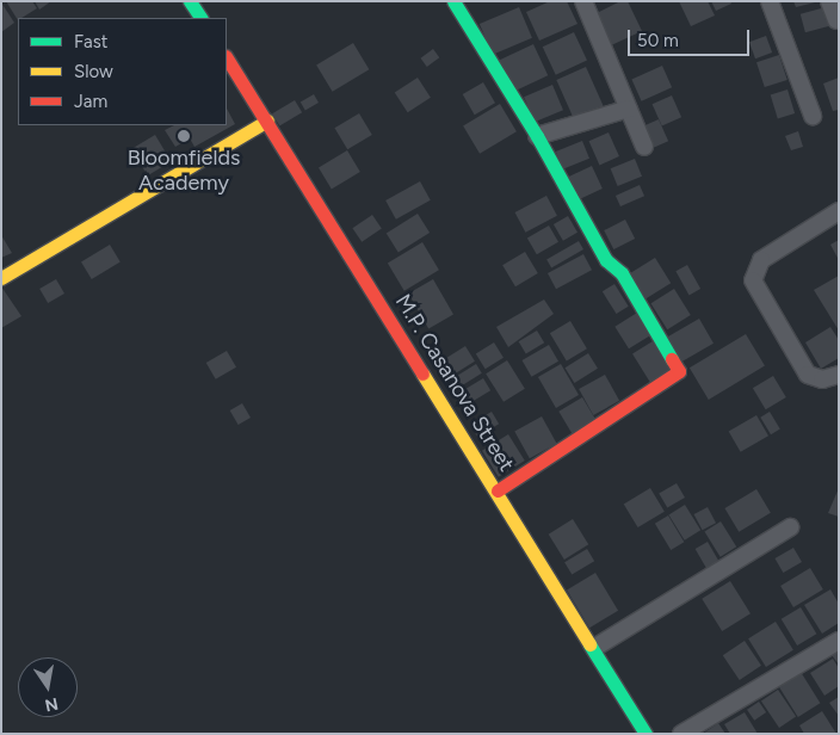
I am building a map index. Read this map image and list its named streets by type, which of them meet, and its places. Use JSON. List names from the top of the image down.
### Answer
{
  "streets": {
    "street": ["M.P. Casanova Street"]
  },
  "places": ["Bloomfields Academy"],
  "legend": ["Fast", "Slow", "Jam"],
  "scale_bar": "50 m",
  "north": "bottom"
}
